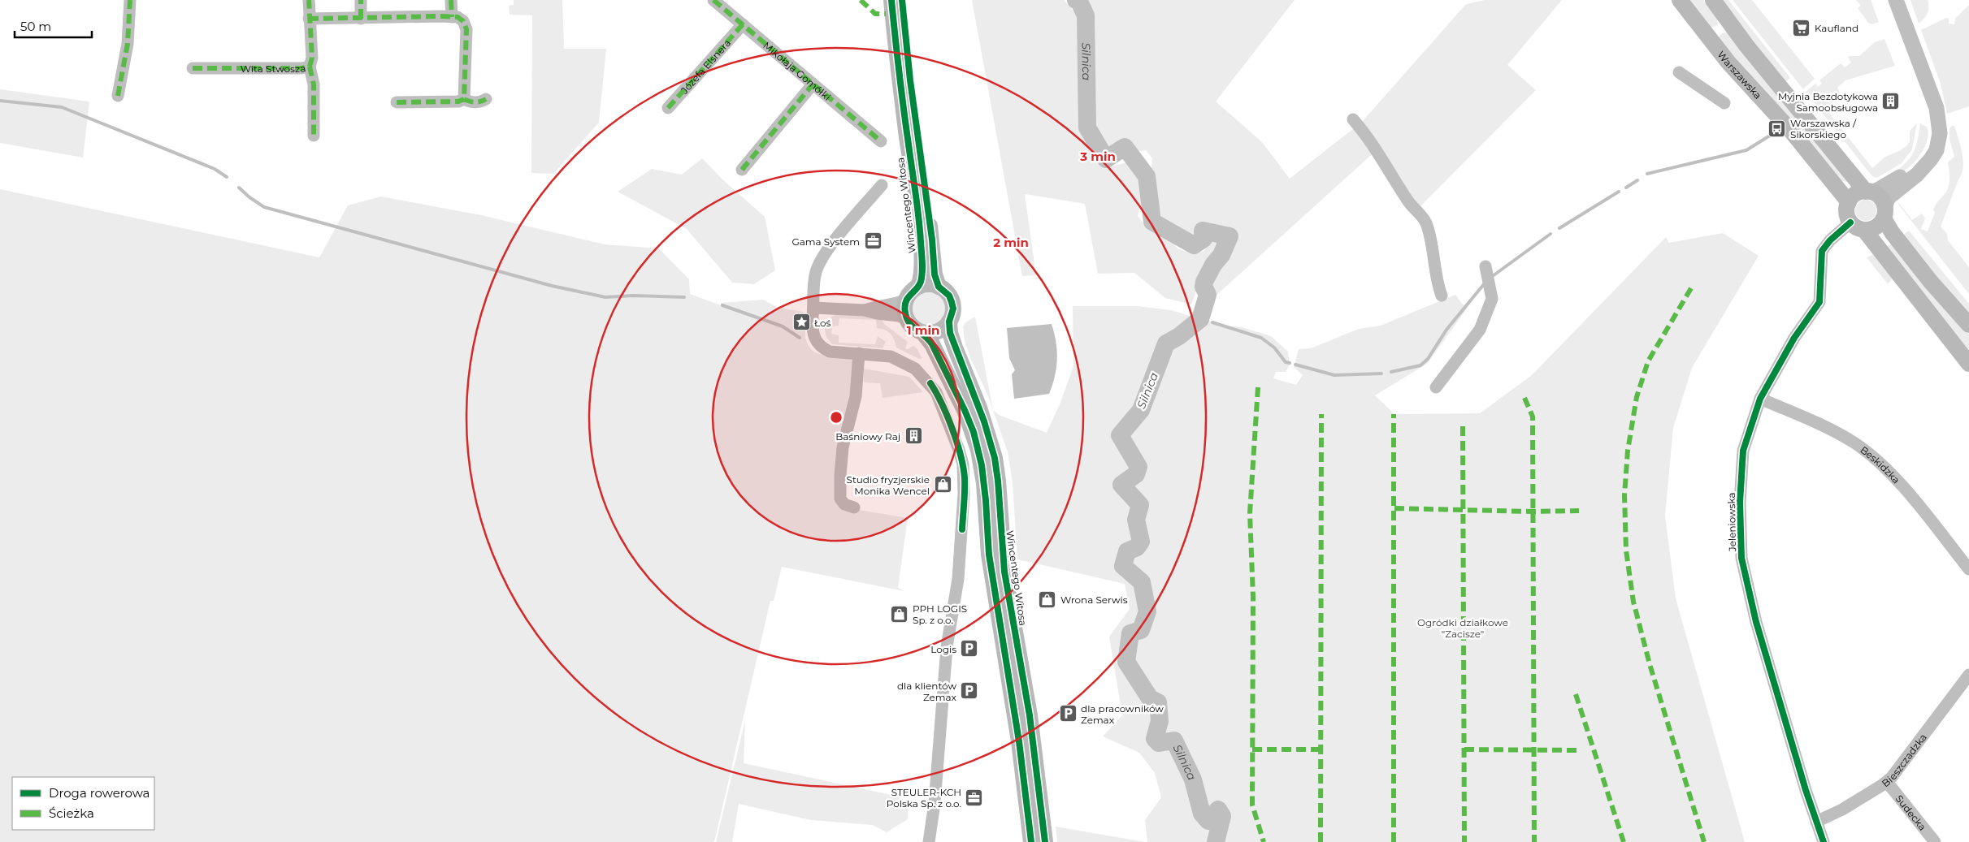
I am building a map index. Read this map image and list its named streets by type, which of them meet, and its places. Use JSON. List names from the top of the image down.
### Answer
{
  "streets": {
    "main road": ["Warszawska", "Wincentego Witosa"],
    "street": [
      "Józefa Elsnera",
      "Wita Stwosza",
      "Mikołaja Gomółki",
      "Beskidzka",
      "Jeleniowska",
      "Bieszczadzka",
      "Sudecka"
    ]
  },
  "crossings": [
    ["Józefa Elsnera", "Mikołaja Gomółki"],
    ["Warszawska", "Jeleniowska"],
    ["Beskidzka", "Jeleniowska"],
    ["Jeleniowska", "Bieszczadzka"],
    ["Bieszczadzka", "Sudecka"]
  ],
  "water": ["Silnica"],
  "parks": ["Ogródki działkowe \"Zacisze\""],
  "places": {
    "supermarket": ["Kaufland"],
    "building": ["Myjnia Bezdotykowa Samoobsługowa", "Baśniowy Raj"],
    "bus stop": ["Warszawska / Sikorskiego"],
    "office": ["Gama System", "STEULER-KCH Polska Sp. z o.o."],
    "place": ["Łoś"],
    "shop": ["Studio fryzjerskie Monika Wencel", "Wrona Serwis", "PPH LOGIS Sp. z o.o."],
    "parking": ["Logis", "dla klientów Zemax", "dla pracowników Zemax"]
  },
  "legend": ["Droga rowerowa", "Ścieżka"],
  "scale_bar": "50 m",
  "rings": ["3 min", "2 min", "1 min"]
}
